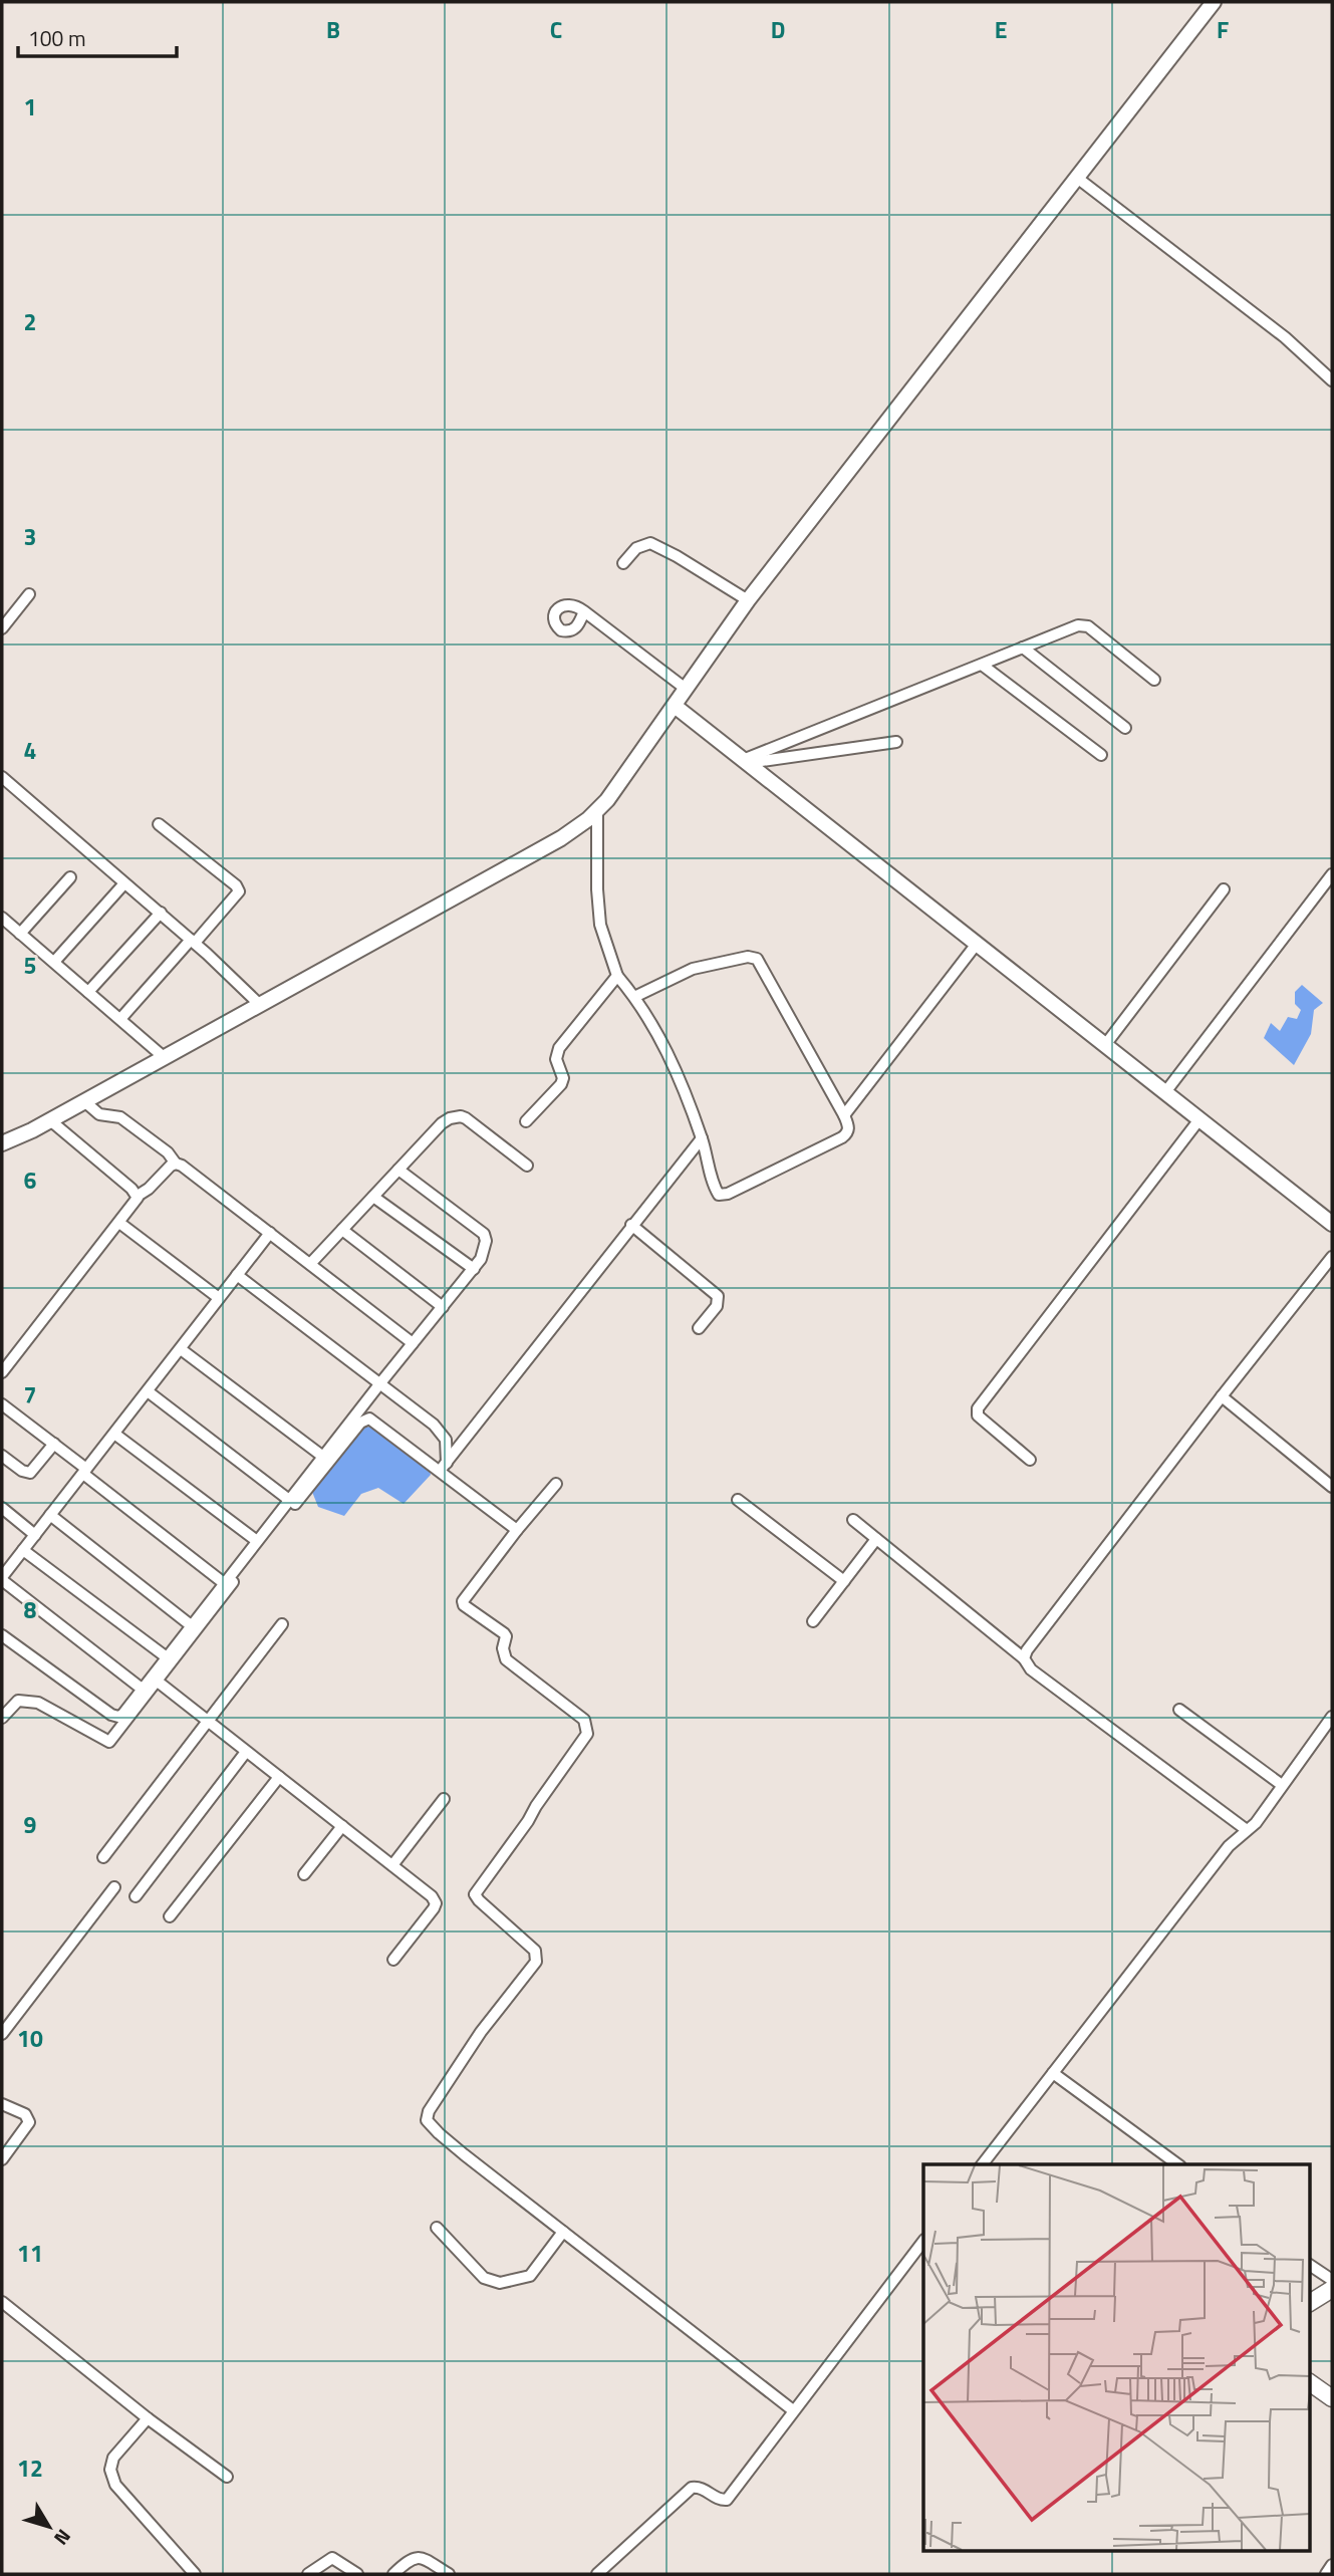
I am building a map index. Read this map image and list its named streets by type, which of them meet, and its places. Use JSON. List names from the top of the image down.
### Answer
{
  "scale_bar": "100 m",
  "north": "bottom right",
  "grid": {
    "columns": [
      "B",
      "C",
      "D",
      "E",
      "F"
    ],
    "rows": [
      "1",
      "2",
      "3",
      "4",
      "5",
      "6",
      "7",
      "8",
      "9",
      "10",
      "11",
      "12"
    ]
  }
}
